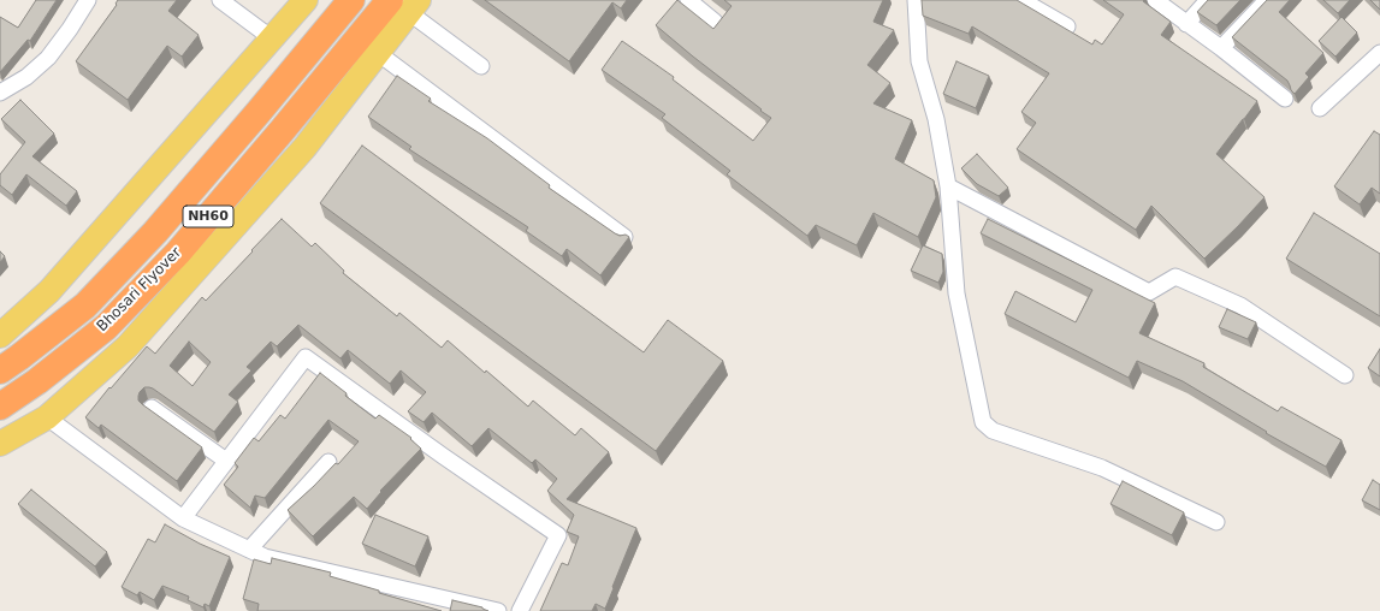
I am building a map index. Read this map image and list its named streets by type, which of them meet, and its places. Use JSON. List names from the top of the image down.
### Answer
{
  "streets": {
    "highway": ["NH60", "Bhosari Flyover"]
  }
}
